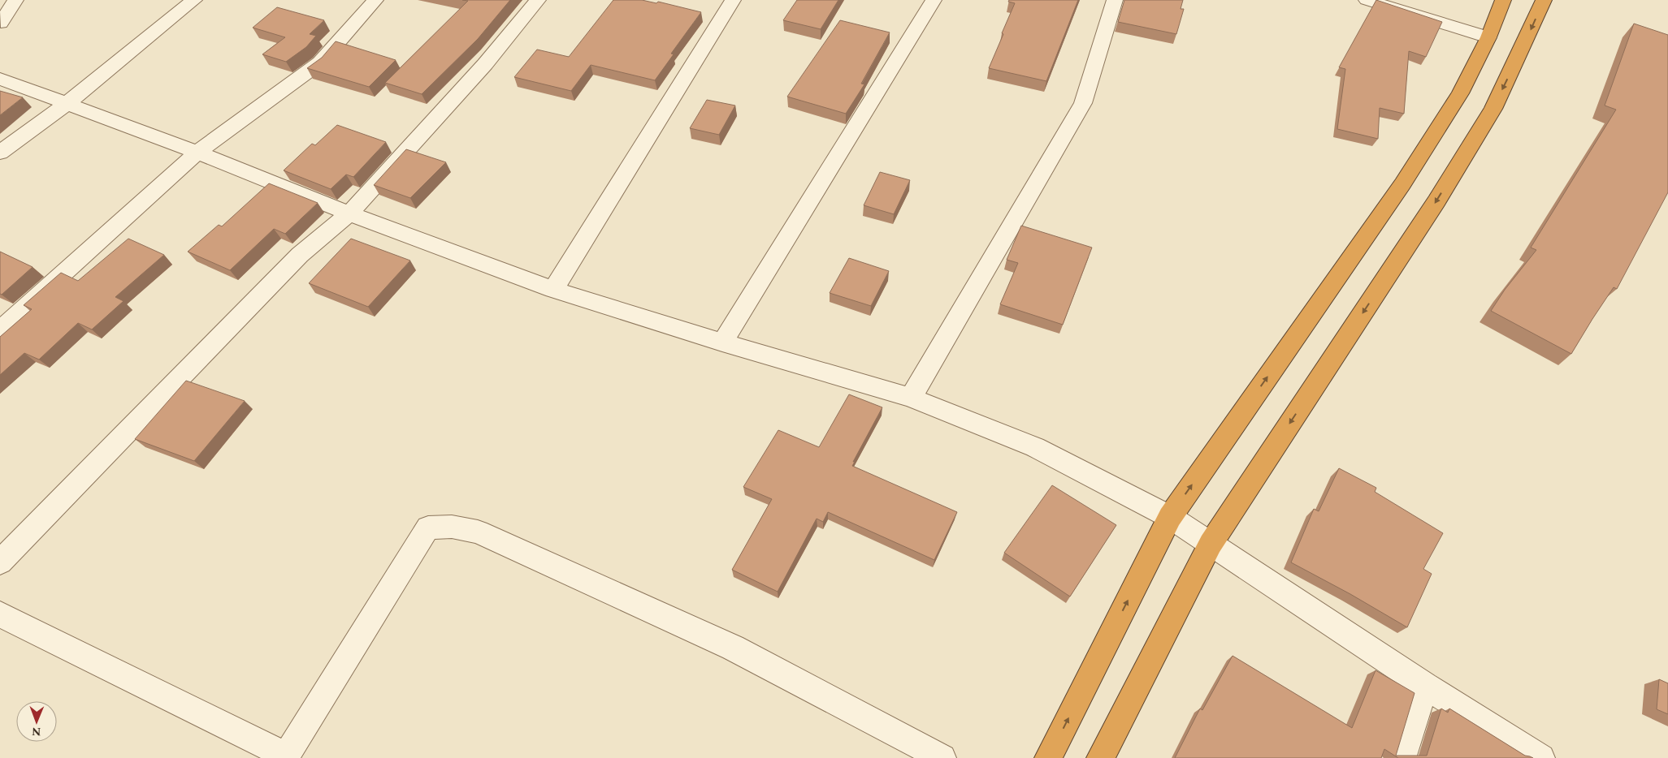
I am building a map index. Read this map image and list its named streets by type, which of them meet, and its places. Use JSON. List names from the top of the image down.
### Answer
{
  "north": "bottom"
}
